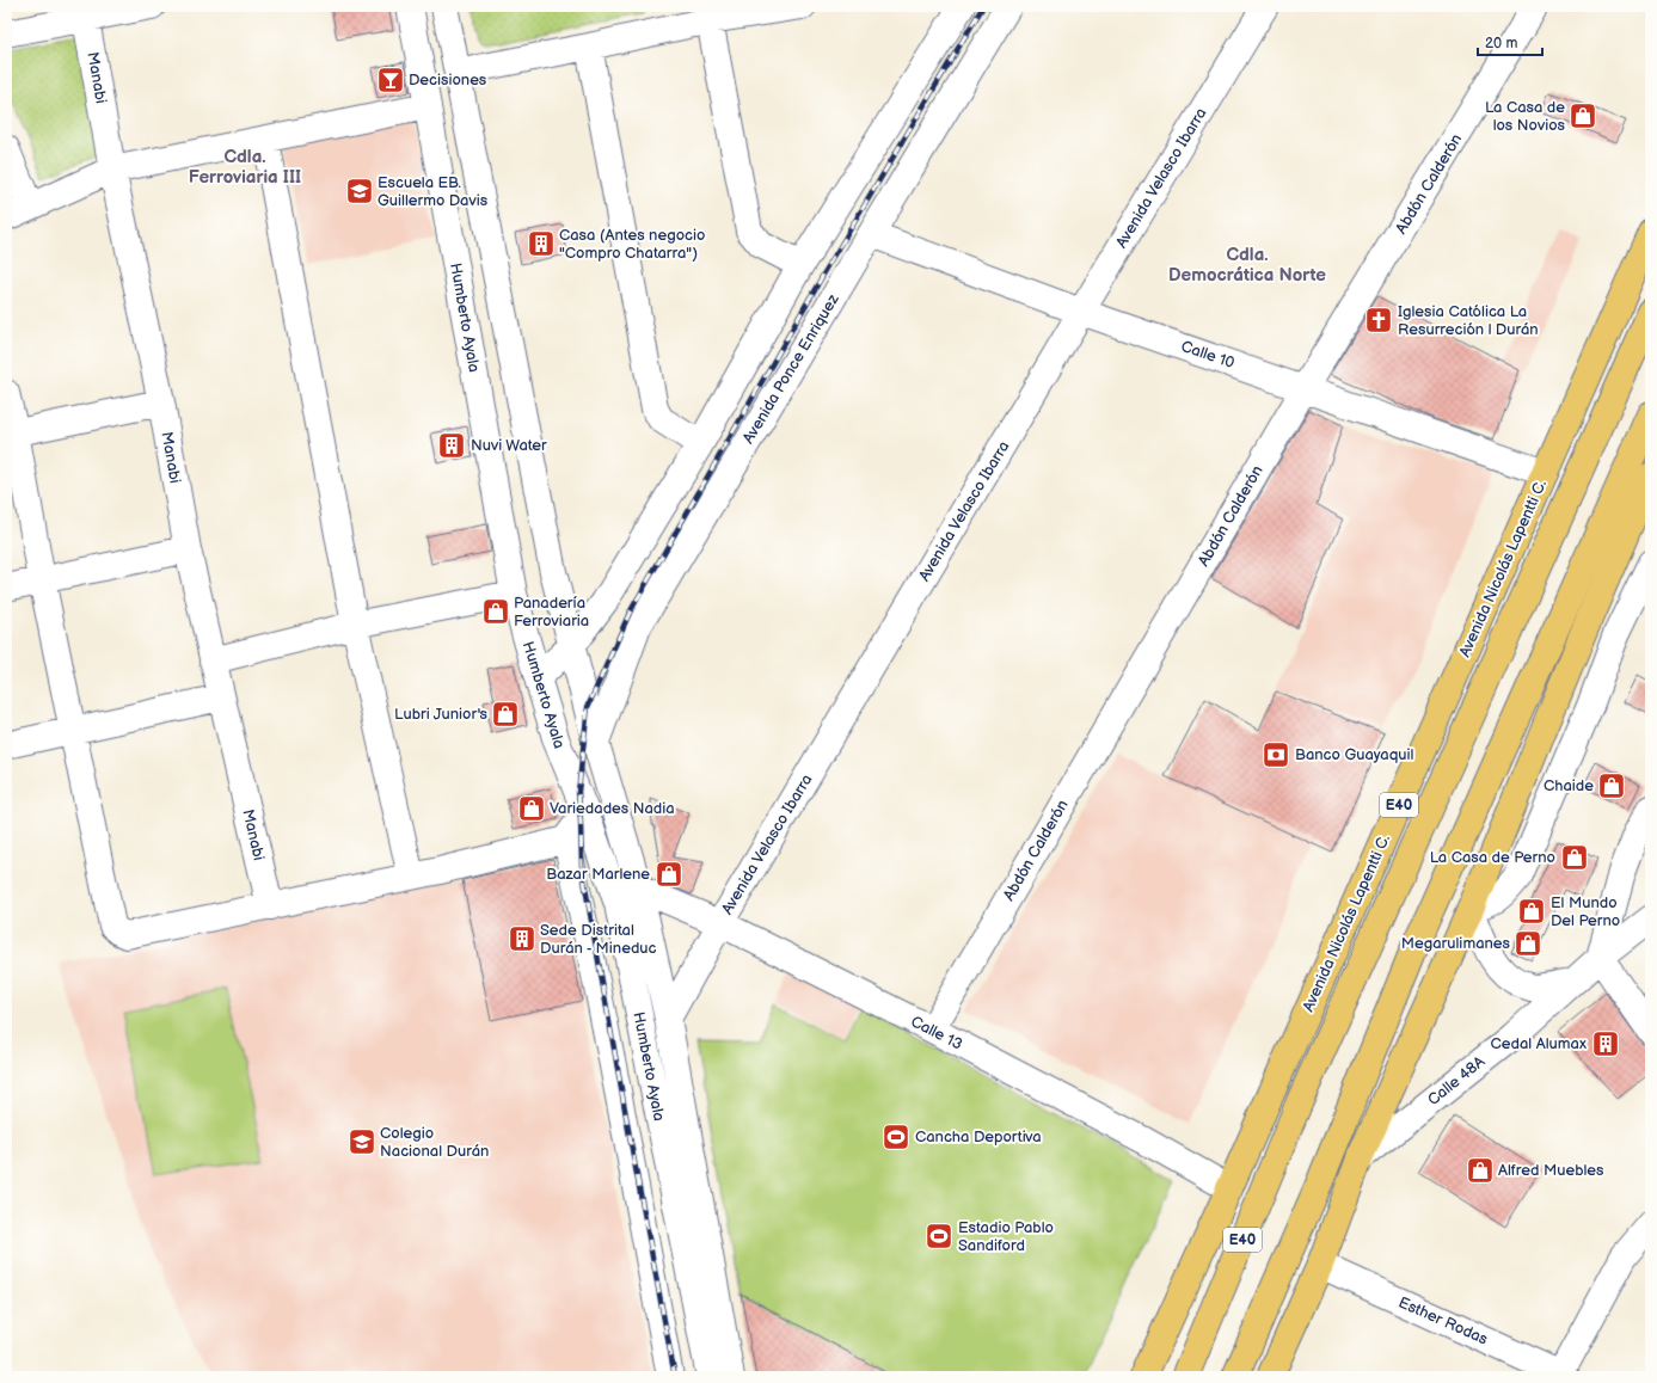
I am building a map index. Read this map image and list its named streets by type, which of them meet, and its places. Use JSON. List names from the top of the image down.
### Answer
{
  "streets": {
    "main road": ["Avenida Nicolás Lapentti C.", "E40"],
    "street": [
      "Manabi",
      "Avenida Velasco Ibarra",
      "Abdón Calderón",
      "Humberto Ayala",
      "Calle 10",
      "Avenida Ponce Enriquez",
      "Calle 13",
      "Calle 48A",
      "Esther Rodas"
    ]
  },
  "crossings": [
    ["Avenida Velasco Ibarra", "Humberto Ayala"],
    ["Avenida Velasco Ibarra", "Calle 10"],
    ["Avenida Velasco Ibarra", "Calle 13"],
    ["Abdón Calderón", "Calle 10"],
    ["Abdón Calderón", "Calle 13"],
    ["Humberto Ayala", "Avenida Ponce Enriquez"],
    ["Humberto Ayala", "Calle 13"],
    ["Calle 10", "Avenida Ponce Enriquez"],
    ["Calle 10", "Avenida Nicolás Lapentti C."],
    ["Avenida Nicolás Lapentti C.", "Calle 13"]
  ],
  "districts": ["Cdla. Ferroviaria III", "Cdla. Democrática Norte"],
  "places": {
    "bar": ["Decisiones"],
    "shop": [
      "La Casa de los Novios",
      "Panadería Ferroviaria",
      "Lubri Junior's",
      "Chaide",
      "Variedades Nadia",
      "La Casa de Perno",
      "Bazar Marlene",
      "El Mundo Del Perno",
      "Megarulimanes",
      "Alfred Muebles"
    ],
    "school or university": ["Escuela EB. Guillermo Davis", "Colegio Nacional Durán"],
    "building": [
      "Casa (Antes negocio \"Compro Chatarra\")",
      "Nuvi Water",
      "Sede Distrital Durán - Mineduc",
      "Cedal Alumax"
    ],
    "church": ["Iglesia Católica La Resurreción | Durán"],
    "bank": ["Banco Guayaquil"],
    "sports": ["Cancha Deportiva", "Estadio Pablo Sandiford"]
  },
  "scale_bar": "20 m"
}
